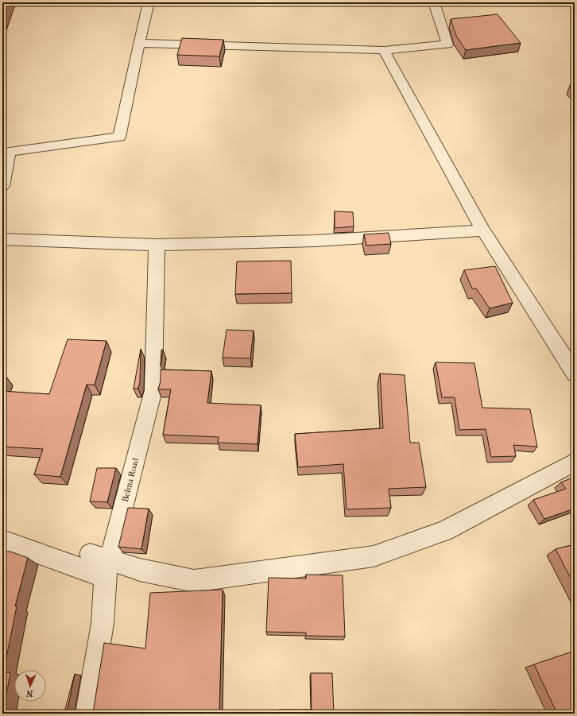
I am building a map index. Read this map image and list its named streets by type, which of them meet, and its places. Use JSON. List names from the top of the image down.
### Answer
{
  "streets": {
    "street": ["Belma Road"]
  },
  "north": "bottom"
}
